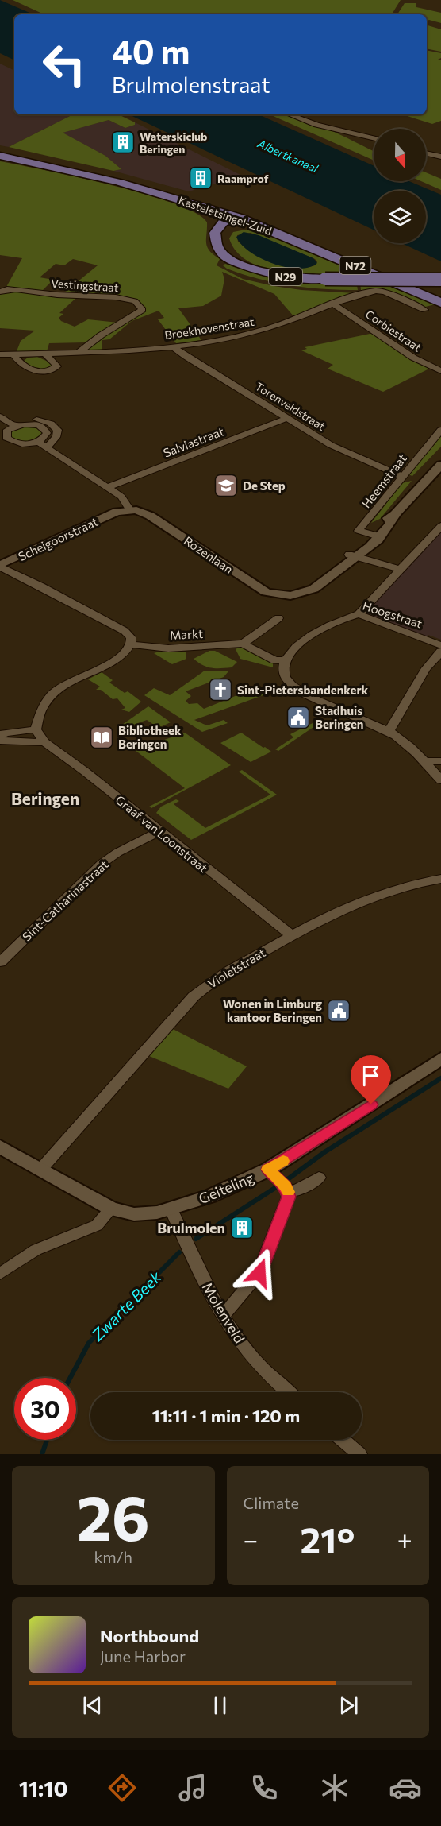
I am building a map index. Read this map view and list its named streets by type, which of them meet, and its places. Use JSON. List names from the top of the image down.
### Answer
{
  "streets": {
    "main road": ["Kasteletsingel-Zuid", "N72", "N29"],
    "street": [
      "Vestingstraat",
      "Broekhovenstraat",
      "Corbiestraat",
      "Torenveldstraat",
      "Salviastraat",
      "Heemstraat",
      "Scheigoorstraat",
      "Rozenlaan",
      "Hoogstraat",
      "Markt",
      "Graaf van Loonstraat",
      "Sint-Catharinastraat",
      "Violetstraat",
      "Geiteling",
      "Molenveld"
    ]
  },
  "crossings": [
    ["Vestingstraat", "Broekhovenstraat"],
    ["Broekhovenstraat", "Corbiestraat"],
    ["Broekhovenstraat", "Torenveldstraat"],
    ["Torenveldstraat", "Salviastraat"],
    ["Torenveldstraat", "Heemstraat"],
    ["Scheigoorstraat", "Rozenlaan"],
    ["Graaf van Loonstraat", "Sint-Catharinastraat"],
    ["Graaf van Loonstraat", "Violetstraat"],
    ["Violetstraat", "Geiteling"],
    ["Geiteling", "Molenveld"]
  ],
  "districts": ["Beringen"],
  "water": ["Albertkanaal", "Zwarte Beek"],
  "places": {
    "building": ["Waterskiclub Beringen", "Raamprof", "Brulmolen"],
    "school or university": ["De Step"],
    "church": ["Sint-Pietersbandenkerk"],
    "public building": ["Stadhuis Beringen", "Wonen in Limburg kantoor Beringen"],
    "library": ["Bibliotheek Beringen"]
  },
  "north": "bottom",
  "page": {
    "turn": ["40 m", "Brulmolenstraat"],
    "limit": "30",
    "trip": "11:11 · 1 min · 120 m",
    "tile": [
      ["26", "km/h"],
      "Climate"
    ],
    "heat": ["−", "21°", "+"],
    "song": ["Northbound", "June Harbor"],
    "tabs": "11:10"
  }
}
